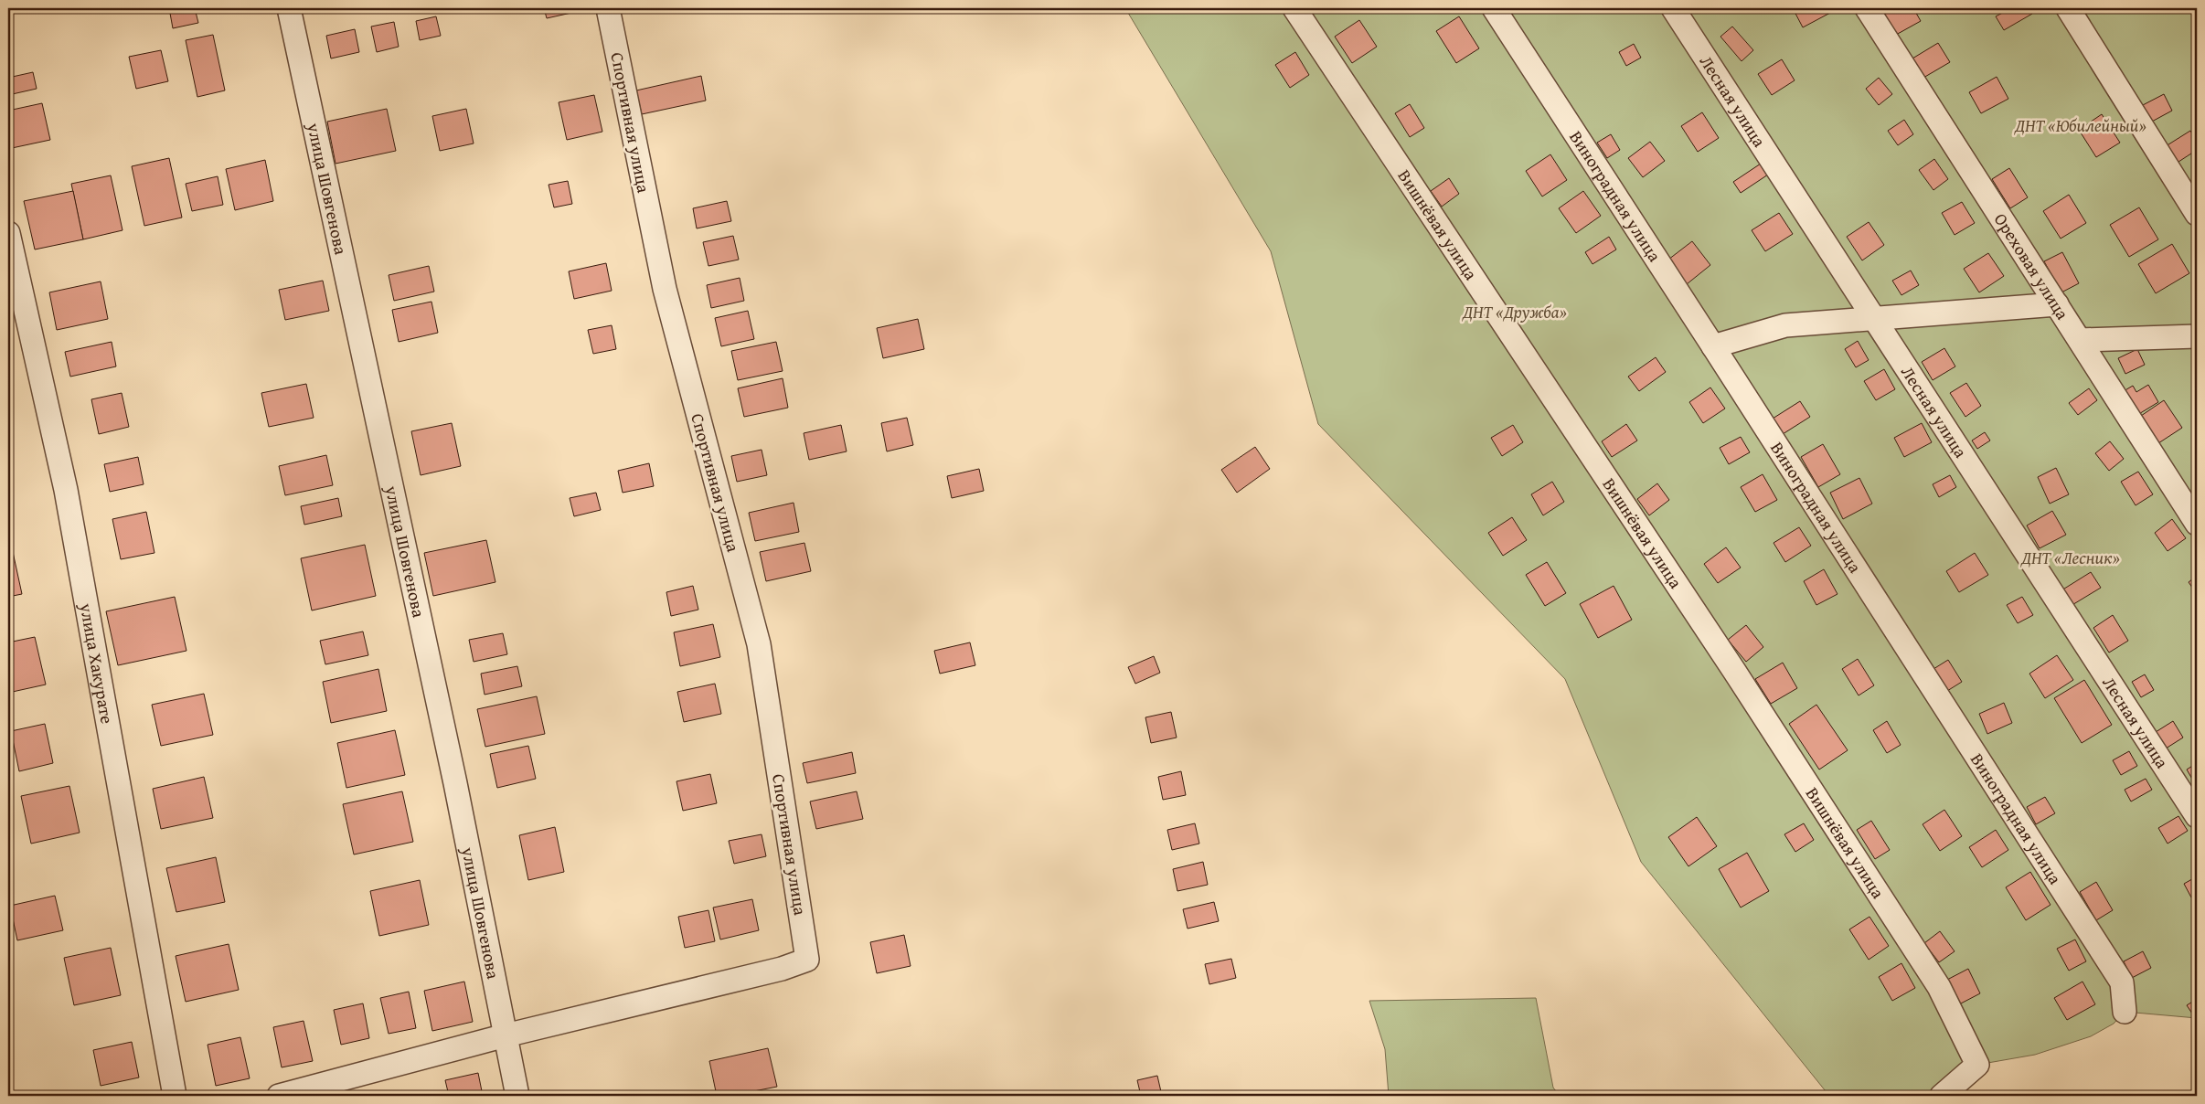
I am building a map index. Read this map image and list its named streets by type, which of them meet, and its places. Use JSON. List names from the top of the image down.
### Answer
{
  "streets": {
    "street": [
      "Лесная улица",
      "Спортивная улица",
      "улица Шовгенова",
      "Виноградная улица",
      "Вишнёвая улица",
      "Ореховая улица",
      "улица Хакурате"
    ]
  },
  "crossings": [
    ["Спортивная улица", "улица Шовгенова"]
  ],
  "parks": ["ДНТ «Юбилейный»", "ДНТ «Дружба»", "ДНТ «Лесник»"]
}
